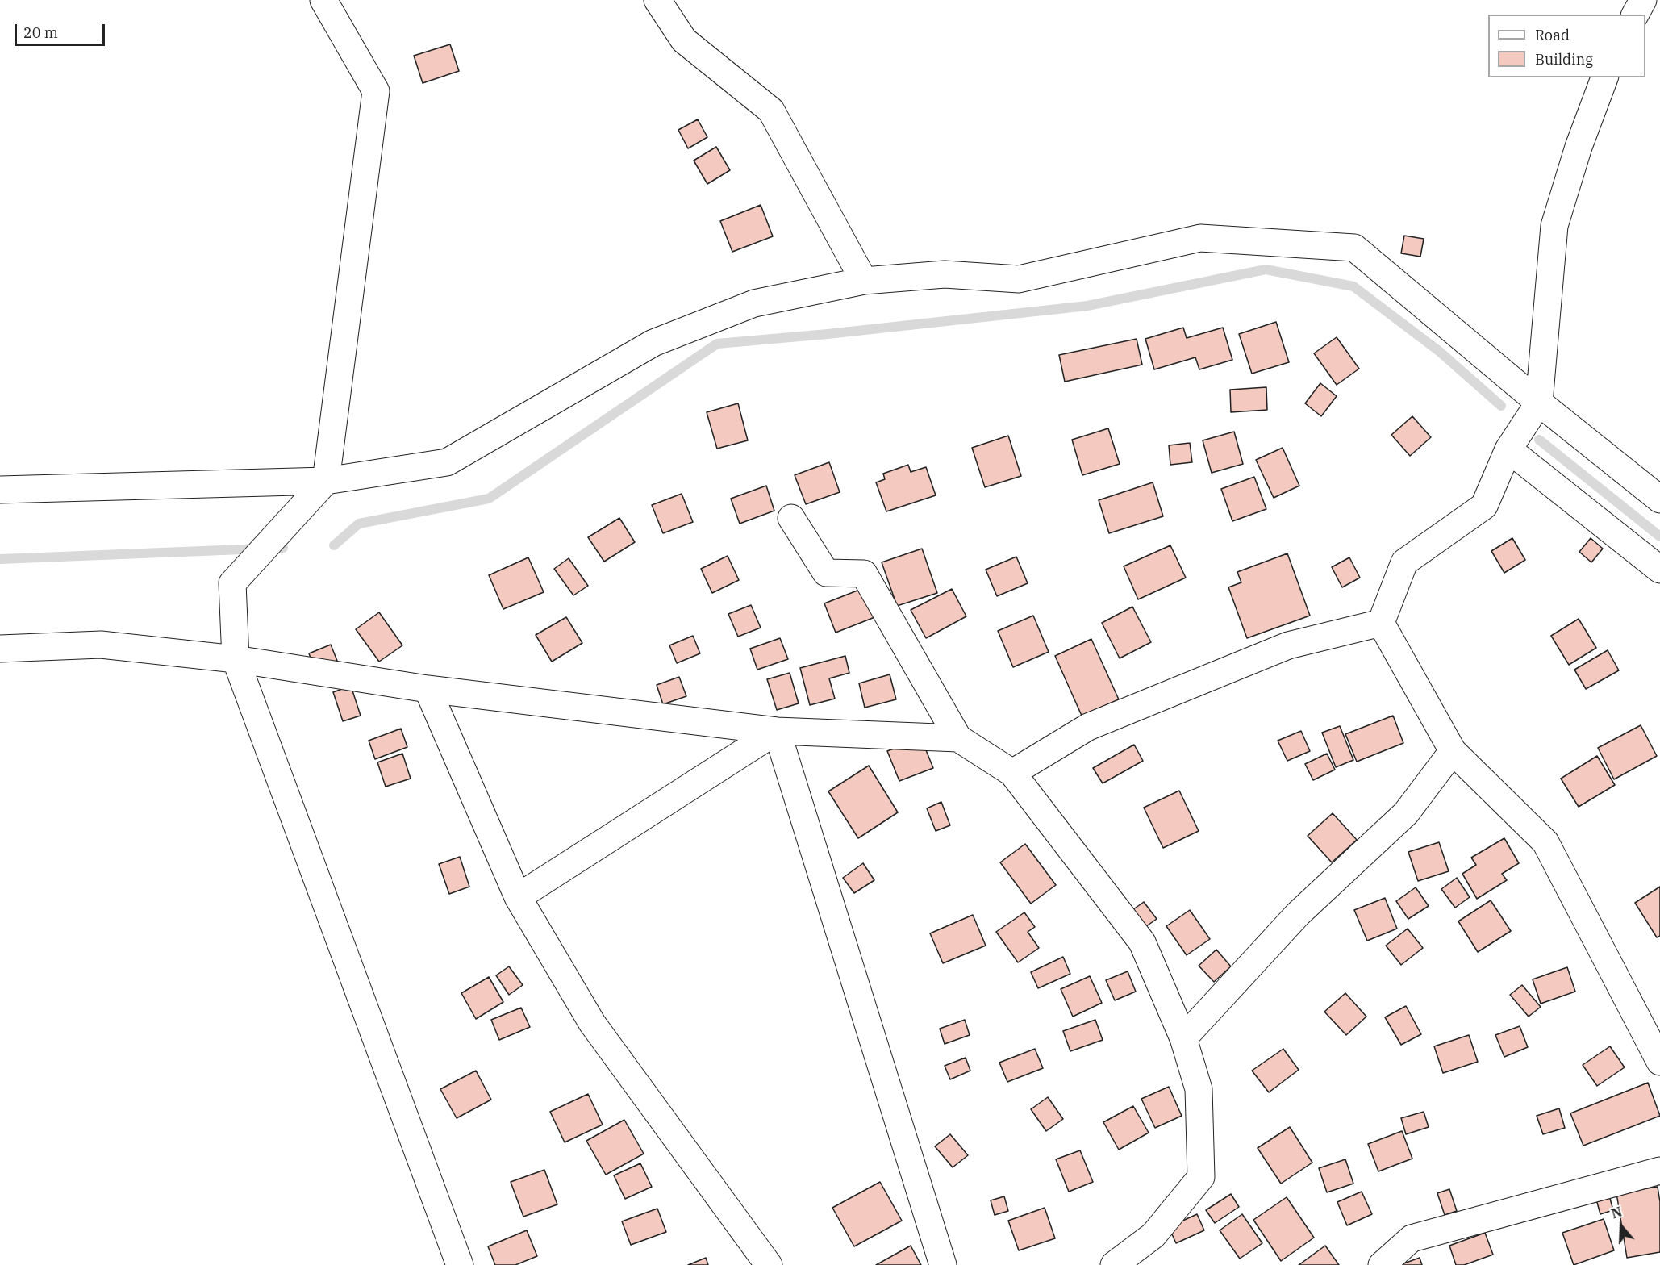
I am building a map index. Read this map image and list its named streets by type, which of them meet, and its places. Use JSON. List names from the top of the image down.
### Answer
{
  "legend": ["Road", "Building"],
  "scale_bar": "20 m",
  "north": "top"
}
